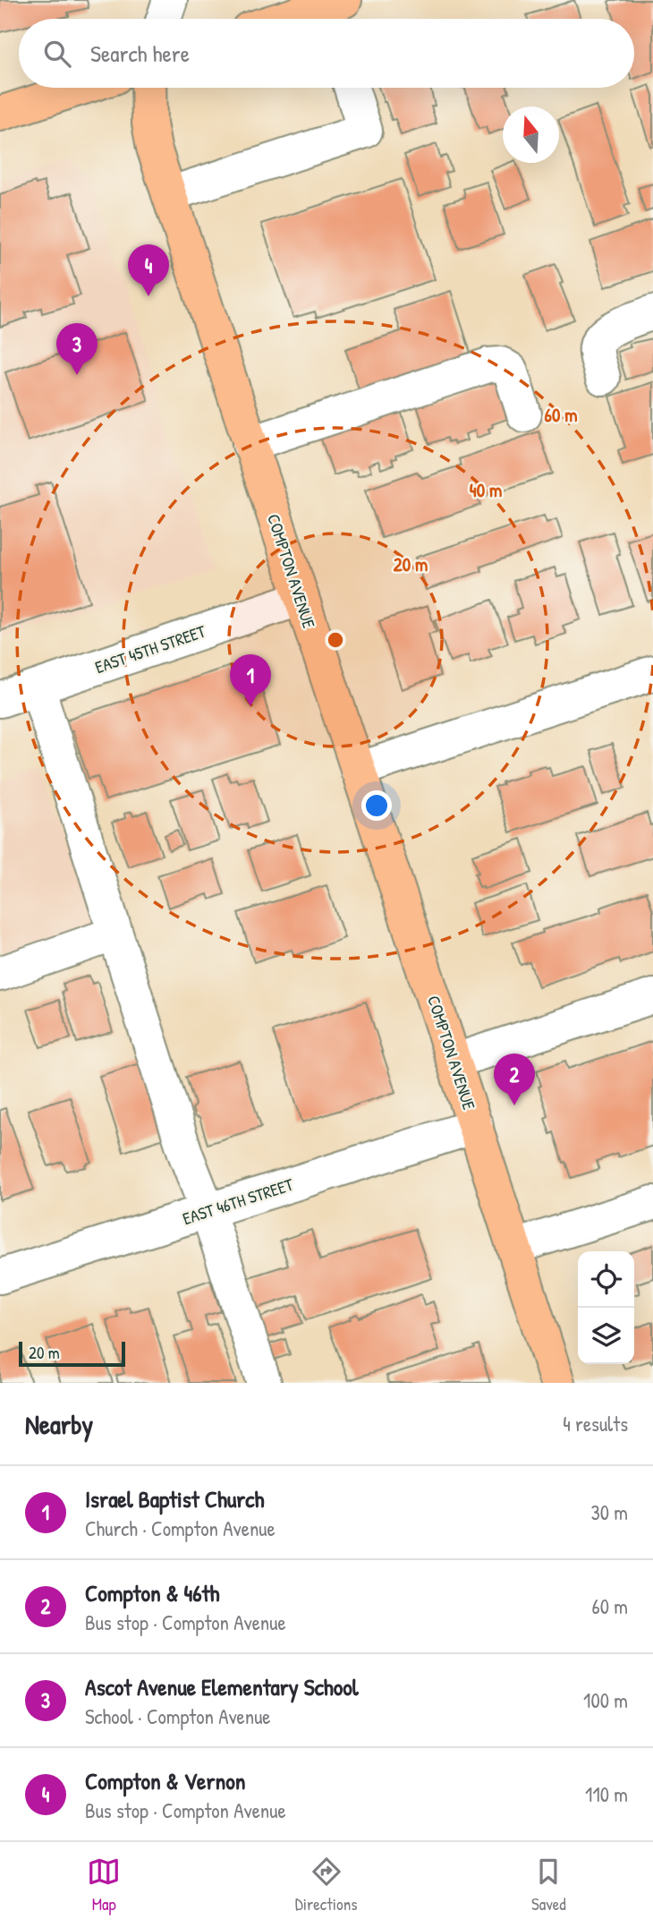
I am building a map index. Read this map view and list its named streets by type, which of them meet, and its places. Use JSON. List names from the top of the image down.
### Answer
{
  "streets": {
    "main road": ["COMPTON AVENUE"],
    "street": ["EAST 45TH STREET", "EAST 46TH STREET"]
  },
  "crossings": [
    ["COMPTON AVENUE", "EAST 45TH STREET"],
    ["COMPTON AVENUE", "EAST 46TH STREET"]
  ],
  "scale_bar": "20 m",
  "north": "top",
  "page": {
    "search": "Search here",
    "pins": [
      "4",
      "3",
      "1",
      "2"
    ],
    "scale": "20 m",
    "heading": ["Nearby", "4 results"],
    "list": [
      {
        "mark": "1",
        "name": "Israel Baptist Church",
        "note": "Church · Compton Avenue",
        "value": "30 m"
      },
      {
        "mark": "2",
        "name": "Compton & 46th",
        "note": "Bus stop · Compton Avenue",
        "value": "60 m"
      },
      {
        "mark": "3",
        "name": "Ascot Avenue Elementary School",
        "note": "School · Compton Avenue",
        "value": "100 m"
      },
      {
        "mark": "4",
        "name": "Compton & Vernon",
        "note": "Bus stop · Compton Avenue",
        "value": "110 m"
      }
    ],
    "nav": ["Map", "Directions", "Saved"]
  },
  "rings": ["60 m", "40 m", "20 m"]
}
